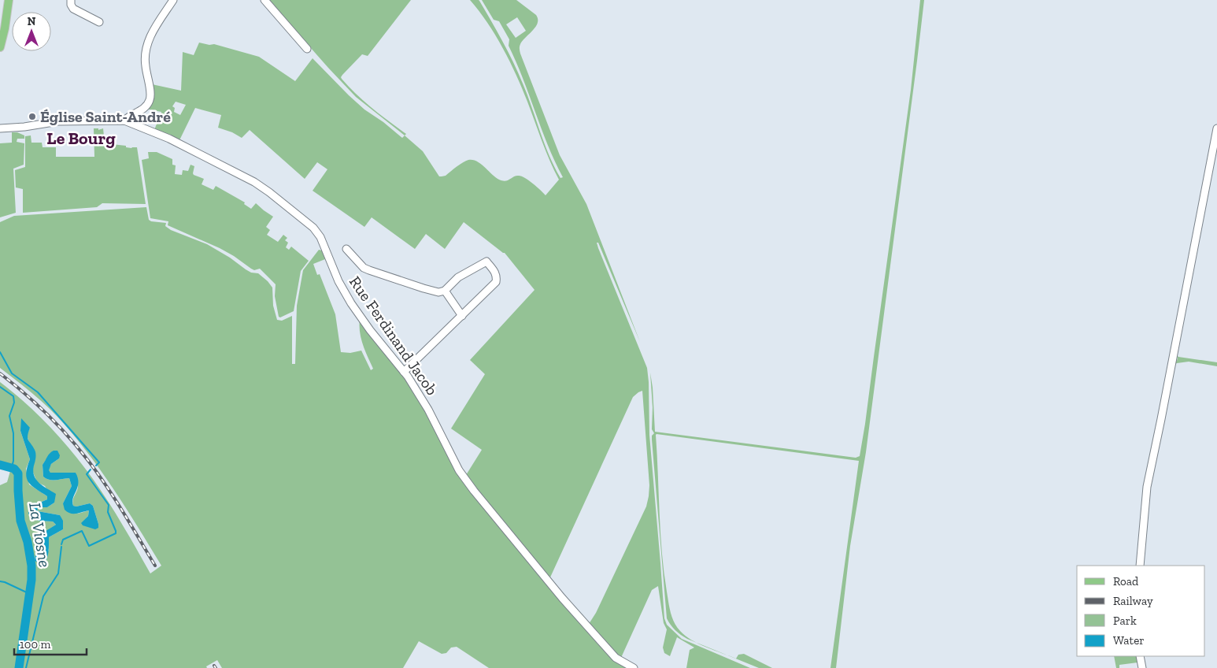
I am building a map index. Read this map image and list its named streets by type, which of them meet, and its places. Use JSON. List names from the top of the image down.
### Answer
{
  "streets": {
    "street": ["Rue Ferdinand Jacob"]
  },
  "districts": ["Le Bourg"],
  "water": ["La Viosne"],
  "places": ["Église Saint-André"],
  "legend": [
    "Road",
    "Railway",
    "Park",
    "Water"
  ],
  "scale_bar": "100 m",
  "north": "top"
}
